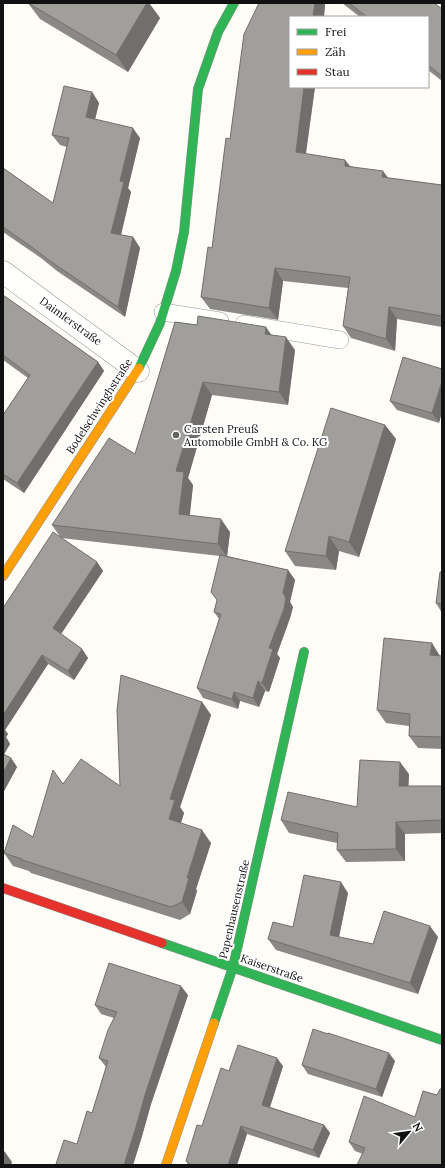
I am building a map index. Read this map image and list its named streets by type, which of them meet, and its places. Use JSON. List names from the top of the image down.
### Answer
{
  "streets": {
    "street": [
      "Daimlerstraße",
      "Bodelschwinghstraße",
      "Papenhausenstraße",
      "Kaiserstraße"
    ]
  },
  "crossings": [
    ["Daimlerstraße", "Bodelschwinghstraße"],
    ["Papenhausenstraße", "Kaiserstraße"]
  ],
  "places": ["Carsten Preuß Automobile GmbH & Co. KG"],
  "legend": ["Frei", "Zäh", "Stau"],
  "north": "top right"
}
